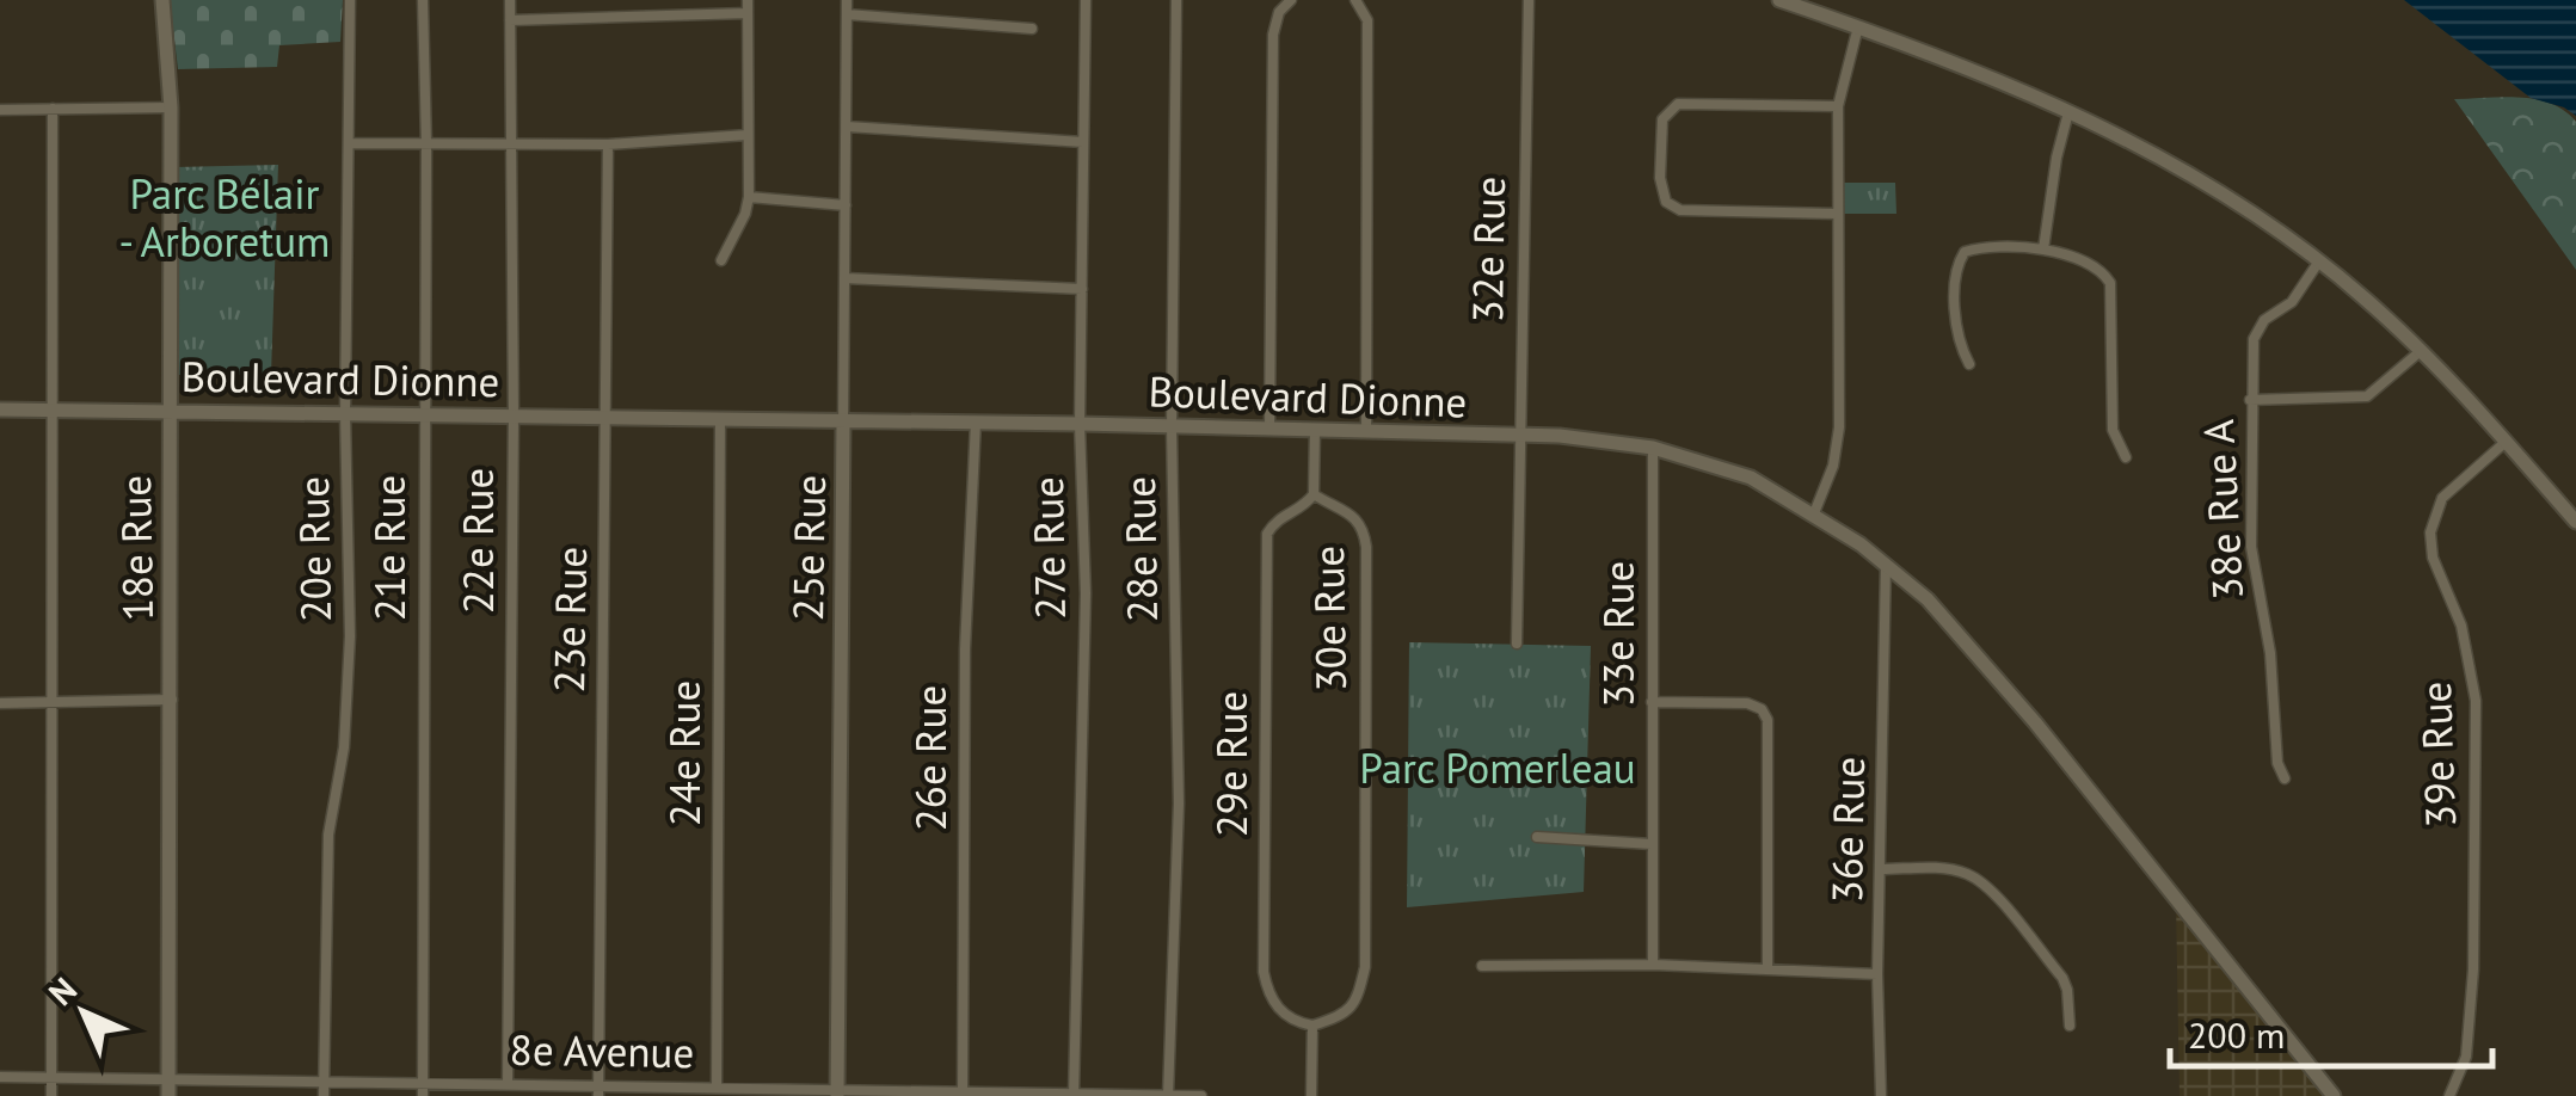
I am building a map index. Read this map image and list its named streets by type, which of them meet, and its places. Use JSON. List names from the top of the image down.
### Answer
{
  "streets": {
    "street": [
      "32e Rue",
      "Boulevard Dionne",
      "38e Rue A",
      "22e Rue",
      "18e Rue",
      "21e Rue",
      "25e Rue",
      "27e Rue",
      "20e Rue",
      "28e Rue",
      "30e Rue",
      "23e Rue",
      "33e Rue",
      "24e Rue",
      "39e Rue",
      "26e Rue",
      "29e Rue",
      "36e Rue",
      "8e Avenue"
    ]
  },
  "crossings": [
    ["32e Rue", "Boulevard Dionne"],
    ["Boulevard Dionne", "22e Rue"],
    ["Boulevard Dionne", "18e Rue"],
    ["Boulevard Dionne", "21e Rue"],
    ["Boulevard Dionne", "25e Rue"],
    ["Boulevard Dionne", "27e Rue"],
    ["Boulevard Dionne", "20e Rue"],
    ["Boulevard Dionne", "28e Rue"],
    ["Boulevard Dionne", "23e Rue"],
    ["Boulevard Dionne", "33e Rue"],
    ["Boulevard Dionne", "24e Rue"],
    ["Boulevard Dionne", "26e Rue"],
    ["Boulevard Dionne", "36e Rue"],
    ["22e Rue", "8e Avenue"],
    ["18e Rue", "8e Avenue"],
    ["21e Rue", "8e Avenue"],
    ["25e Rue", "8e Avenue"],
    ["27e Rue", "8e Avenue"],
    ["20e Rue", "8e Avenue"],
    ["28e Rue", "8e Avenue"],
    ["30e Rue", "29e Rue"],
    ["23e Rue", "8e Avenue"],
    ["24e Rue", "8e Avenue"],
    ["26e Rue", "8e Avenue"]
  ],
  "parks": ["Parc Bélair - Arboretum", "Parc Pomerleau"],
  "scale_bar": "200 m",
  "north": "top left"
}
